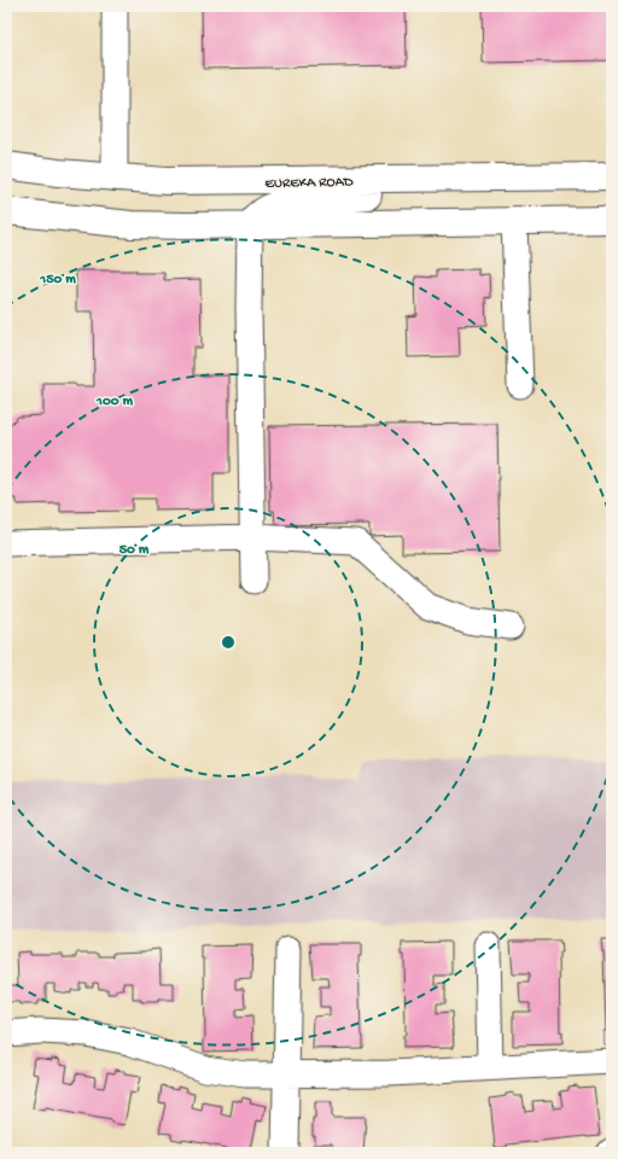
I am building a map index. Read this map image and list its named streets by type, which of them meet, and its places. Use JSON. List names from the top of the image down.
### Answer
{
  "streets": {
    "main road": ["EUREKA ROAD"]
  },
  "rings": ["150 m", "100 m", "50 m"]
}
